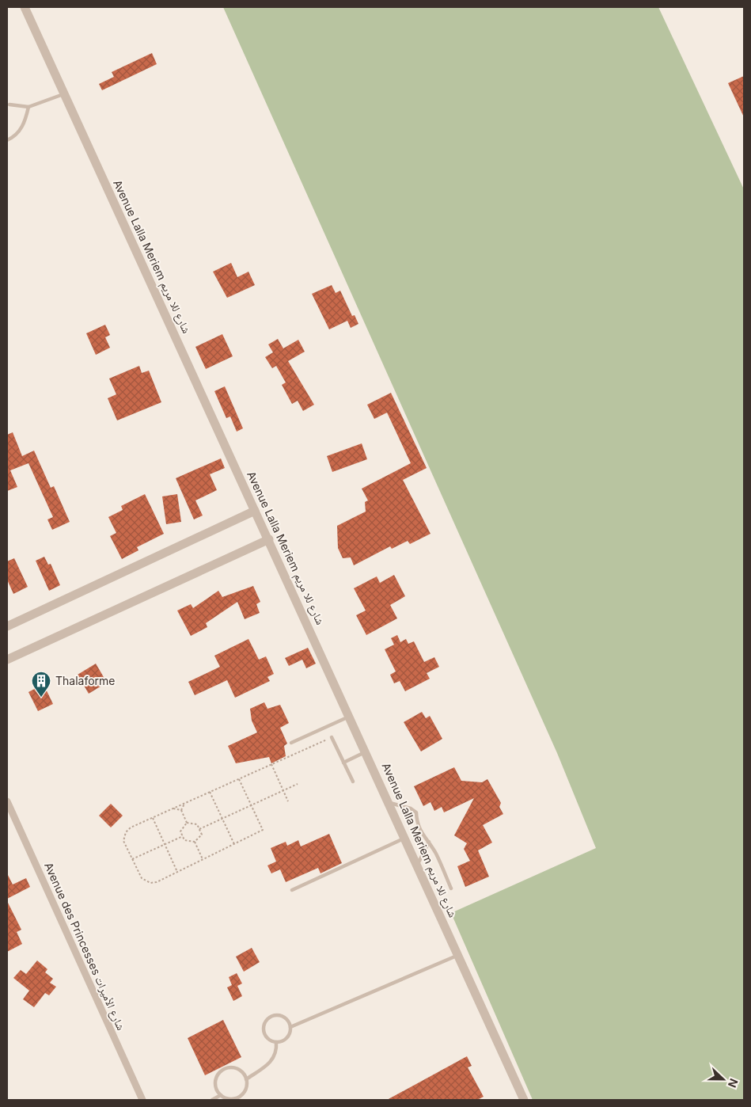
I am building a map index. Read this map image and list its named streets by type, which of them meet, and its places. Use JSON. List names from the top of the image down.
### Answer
{
  "streets": {
    "street": ["Avenue Lalla Meriem شارع للا مريم", "Avenue des Princesses شارع الأميرات"]
  },
  "places": {
    "building": ["Thalaforme"]
  },
  "north": "right"
}
